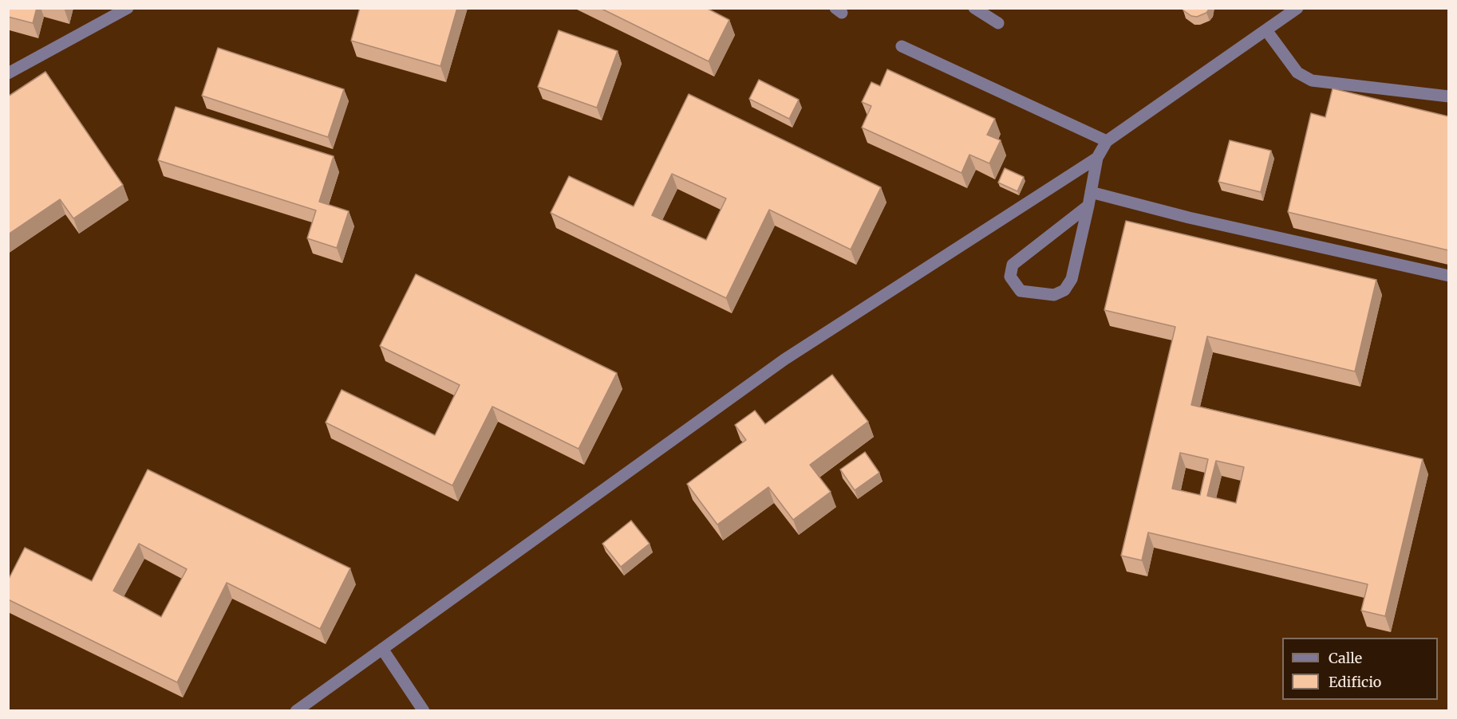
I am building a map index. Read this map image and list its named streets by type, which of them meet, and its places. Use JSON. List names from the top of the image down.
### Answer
{
  "legend": ["Calle", "Edificio"]
}
